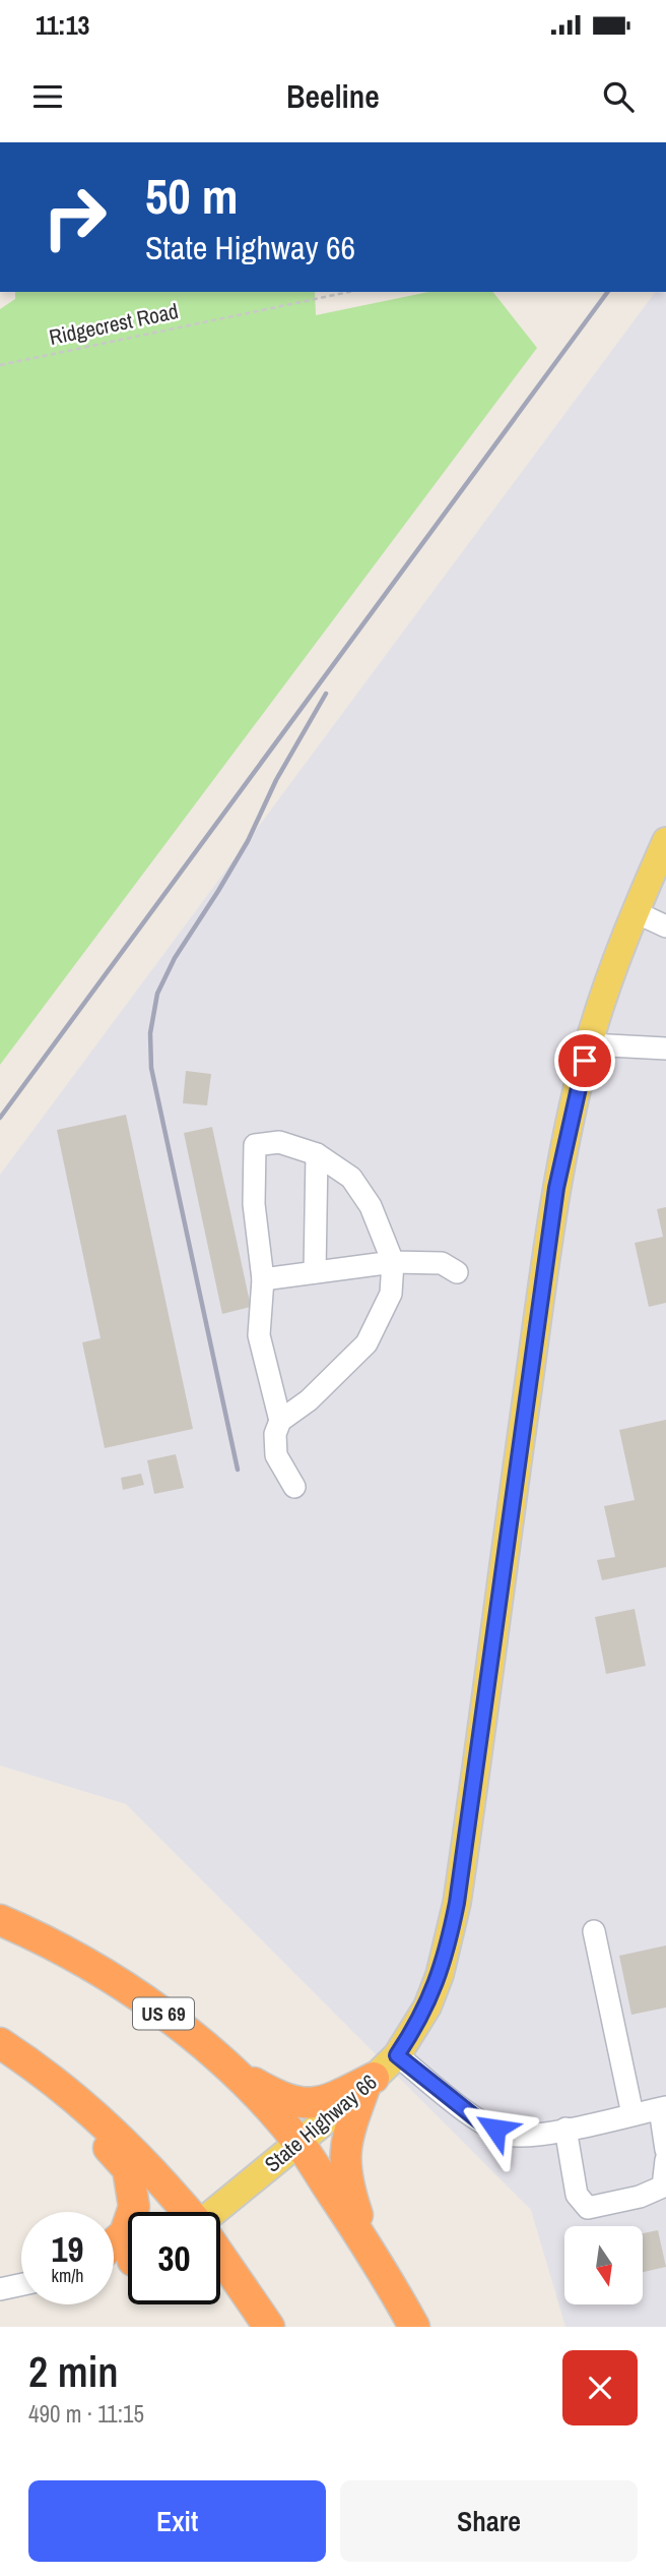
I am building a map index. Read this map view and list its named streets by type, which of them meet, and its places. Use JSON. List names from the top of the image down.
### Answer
{
  "streets": {
    "highway": ["US 69"],
    "main road": ["State Highway 66"],
    "path": ["Ridgecrest Road"]
  },
  "crossings": [
    ["US 69", "State Highway 66"]
  ],
  "north": "bottom",
  "page": {
    "status": "11:13",
    "header": "Beeline",
    "turn": ["50 m", "State Highway 66"],
    "speed": "19 km/h",
    "limit": "30",
    "heading": ["2 min", "490 m · 11:15"],
    "buttons": ["Exit", "Share"]
  }
}
